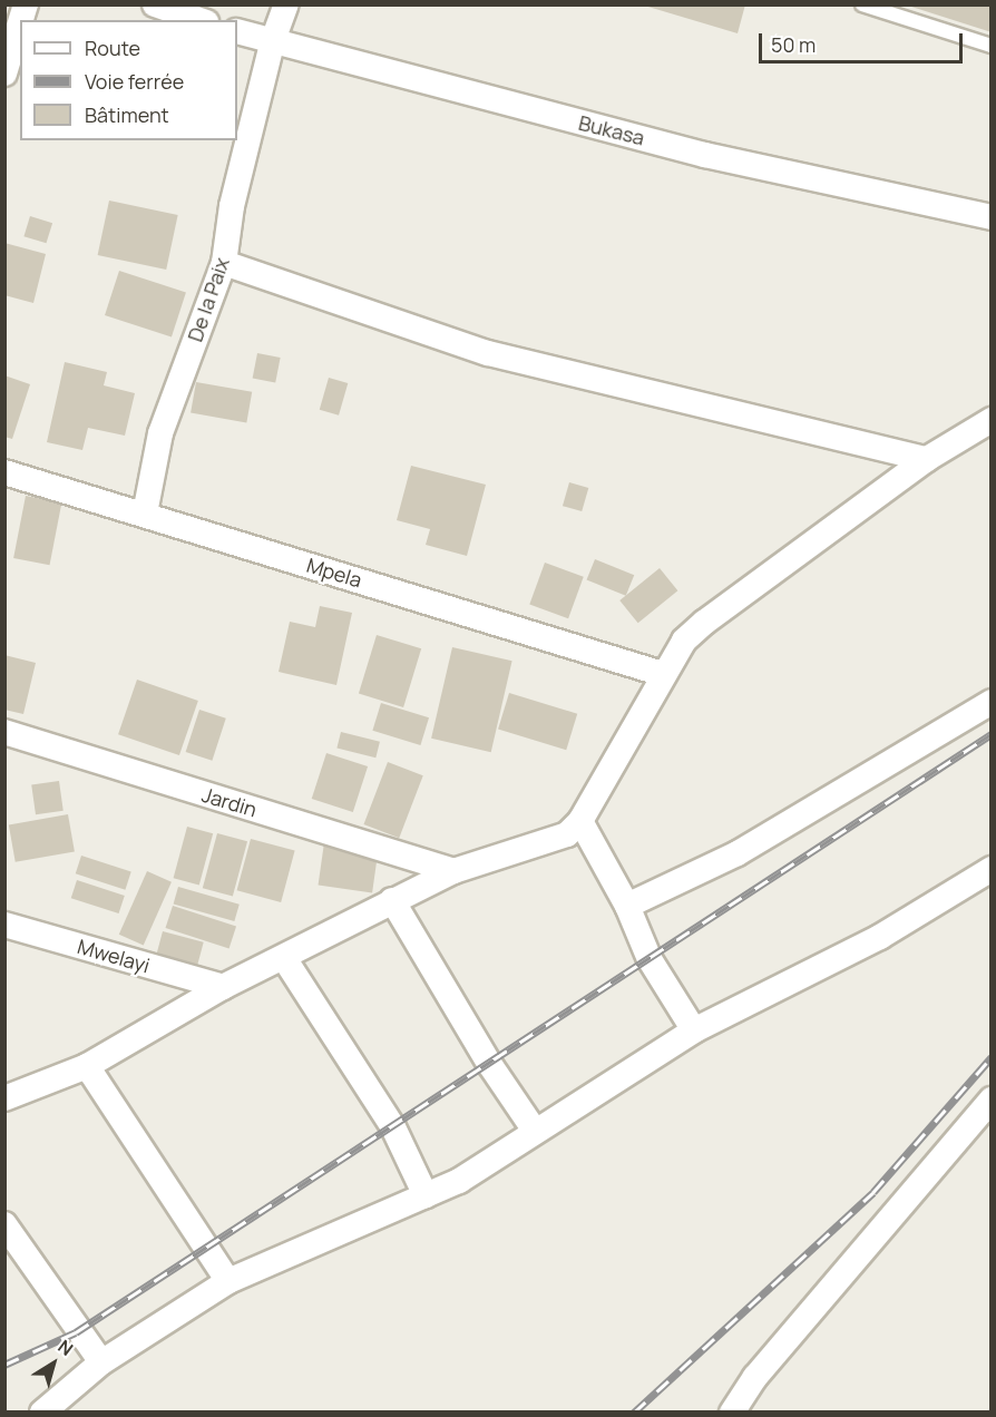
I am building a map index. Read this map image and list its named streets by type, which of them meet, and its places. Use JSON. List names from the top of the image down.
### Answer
{
  "streets": {
    "street": [
      "Bukasa",
      "De la Paix",
      "Mpela",
      "Jardin",
      "Mwelayi"
    ]
  },
  "crossings": [
    ["Bukasa", "De la Paix"],
    ["De la Paix", "Mpela"]
  ],
  "legend": ["Route", "Voie ferrée", "Bâtiment"],
  "scale_bar": "50 m",
  "north": "top right"
}
